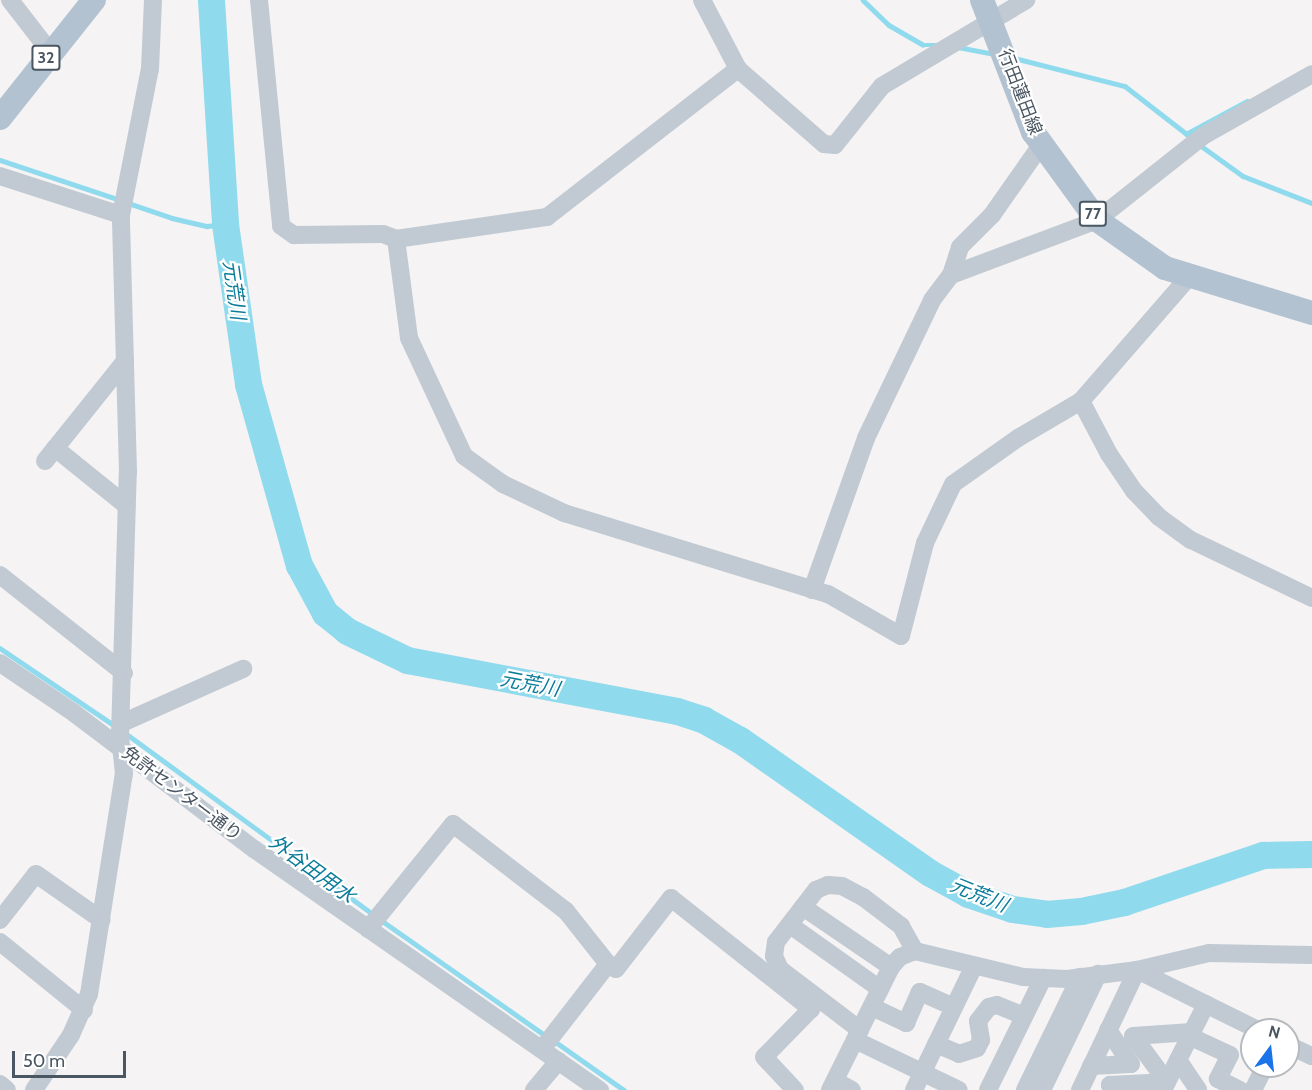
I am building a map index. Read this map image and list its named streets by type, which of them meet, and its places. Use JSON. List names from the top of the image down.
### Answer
{
  "streets": {
    "main road": ["32", "行田蓮田線", "77"],
    "street": ["免許センター通り"]
  },
  "water": ["元荒川", "外谷田用水"],
  "scale_bar": "50 m",
  "north": "top"
}
